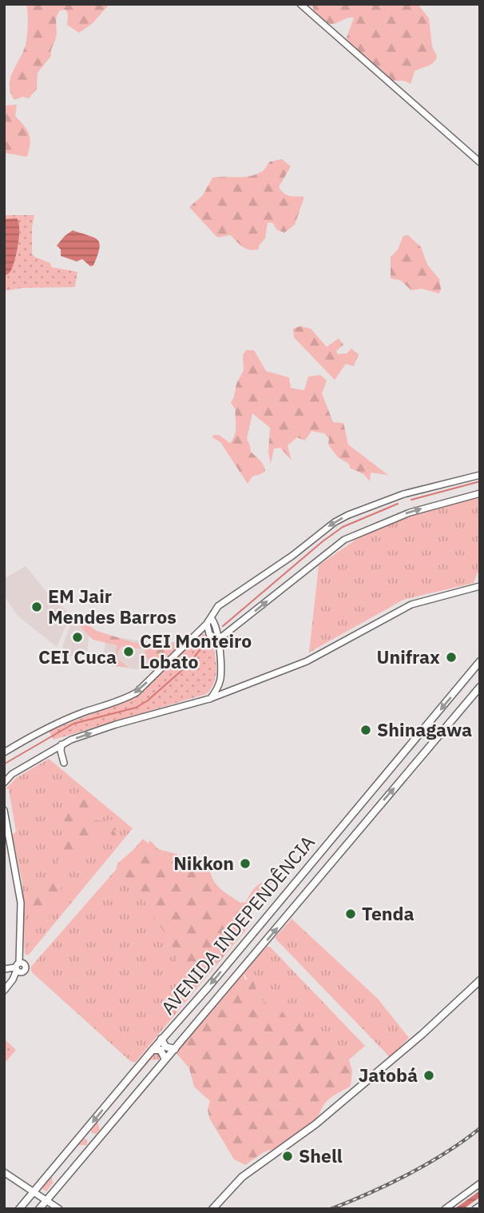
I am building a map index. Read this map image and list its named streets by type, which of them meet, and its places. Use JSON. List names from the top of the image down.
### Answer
{
  "streets": {
    "main road": ["AVENIDA INDEPENDÊNCIA"]
  },
  "places": [
    "EM Jair Mendes Barros",
    "CEI Cuca",
    "CEI Monteiro Lobato",
    "Unifrax",
    "Shinagawa",
    "Nikkon",
    "Tenda",
    "Jatobá",
    "Shell"
  ]
}
